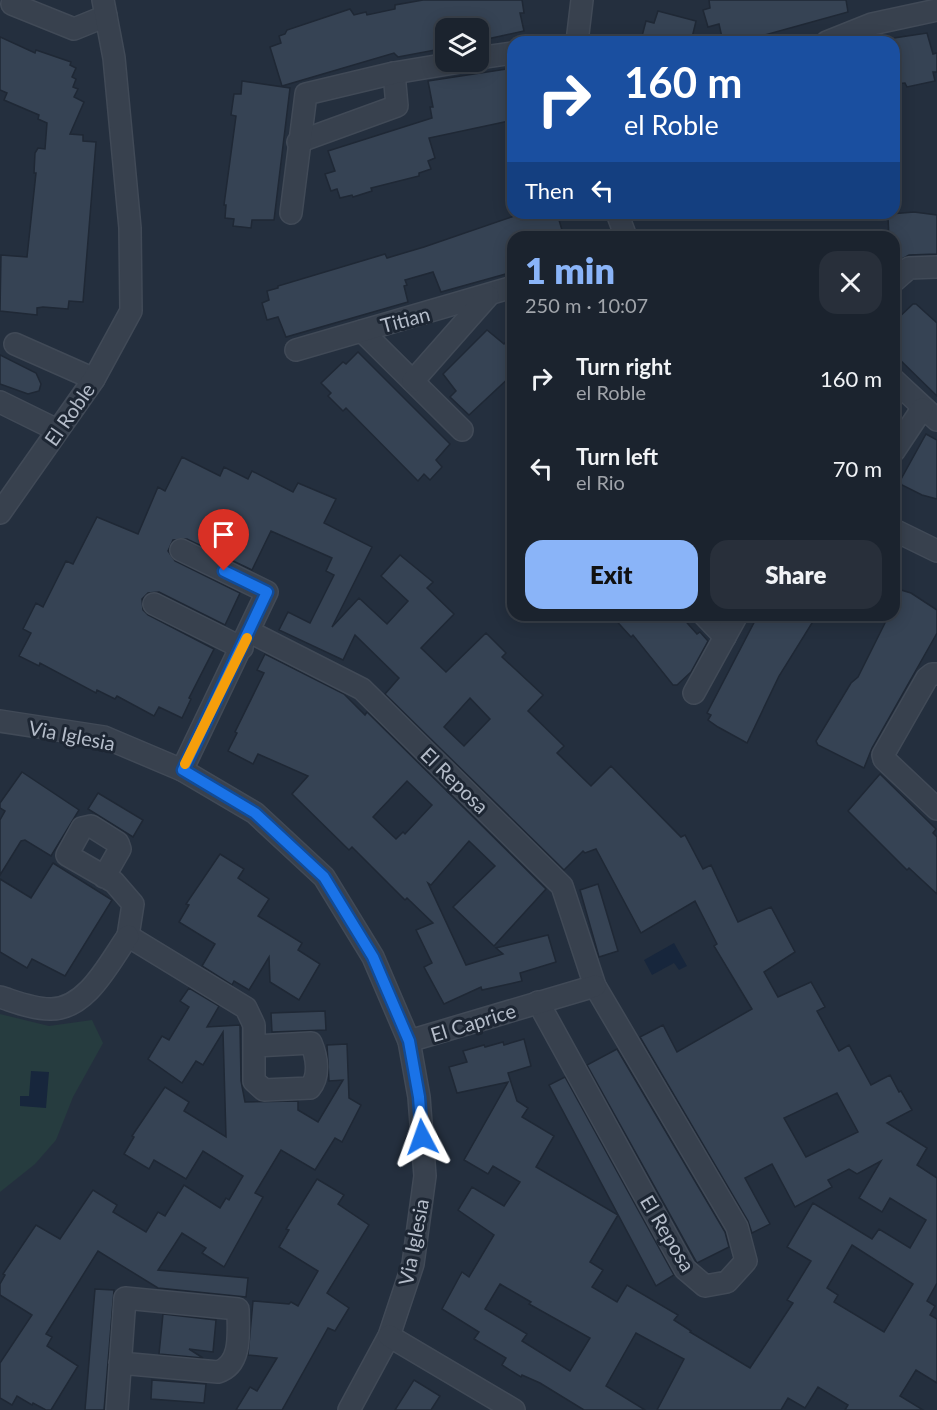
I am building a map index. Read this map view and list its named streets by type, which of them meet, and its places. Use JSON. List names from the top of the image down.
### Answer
{
  "streets": {
    "street": [
      "Titian",
      "El Roble",
      "Via Iglesia",
      "El Reposa",
      "El Caprice"
    ]
  },
  "crossings": [
    ["Via Iglesia", "El Caprice"],
    ["El Reposa", "El Caprice"]
  ],
  "page": {
    "turn": ["160 m", "el Roble"],
    "then": "Then",
    "heading": ["1 min", "250 m · 10:07"],
    "list": [
      {
        "name": "Turn right",
        "note": "el Roble",
        "value": "160 m"
      },
      {
        "name": "Turn left",
        "note": "el Rio",
        "value": "70 m"
      }
    ],
    "buttons": ["Exit", "Share"]
  }
}
